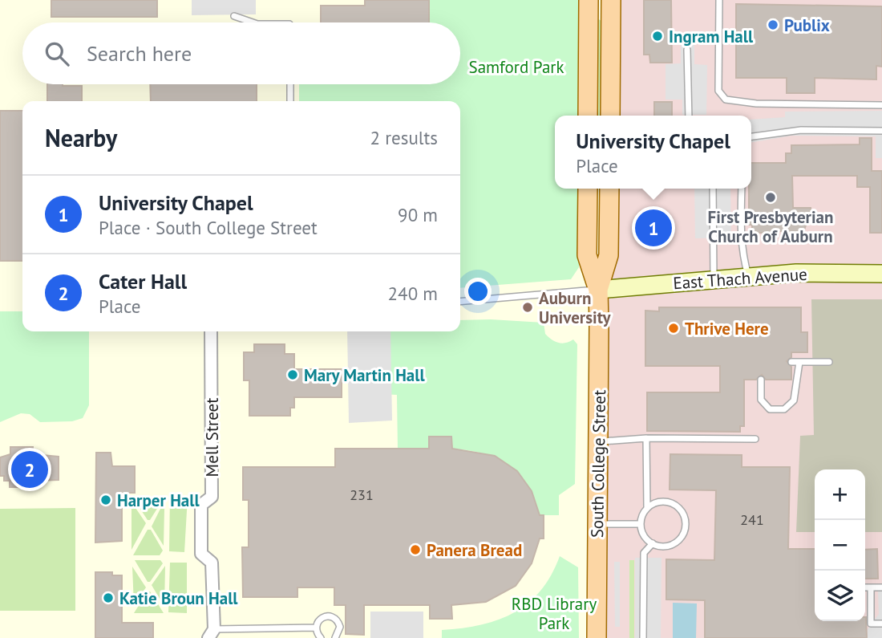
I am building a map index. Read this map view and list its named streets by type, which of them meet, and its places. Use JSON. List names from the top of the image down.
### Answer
{
  "streets": {
    "main road": ["South College Street"],
    "street": ["East Thach Avenue", "Mell Street"]
  },
  "crossings": [
    ["East Thach Avenue", "South College Street"]
  ],
  "parks": ["Samford Park", "RBD Library Park"],
  "places": [
    "Publix",
    "Ingram Hall",
    "First Presbyterian Church of Auburn",
    "Auburn University",
    "Thrive Here",
    "Mary Martin Hall",
    "Harper Hall",
    "Panera Bread",
    "Katie Broun Hall"
  ],
  "house_numbers": ["231", "241"],
  "page": {
    "search": "Search here",
    "heading": ["Nearby", "2 results"],
    "popup": ["University Chapel", "Place"],
    "list": [
      {
        "mark": "1",
        "name": "University Chapel",
        "note": "Place · South College Street",
        "value": "90 m"
      },
      {
        "mark": "2",
        "name": "Cater Hall",
        "note": "Place",
        "value": "240 m"
      }
    ],
    "pins": ["1", "2"],
    "map_buttons": ["+", "−"]
  }
}
